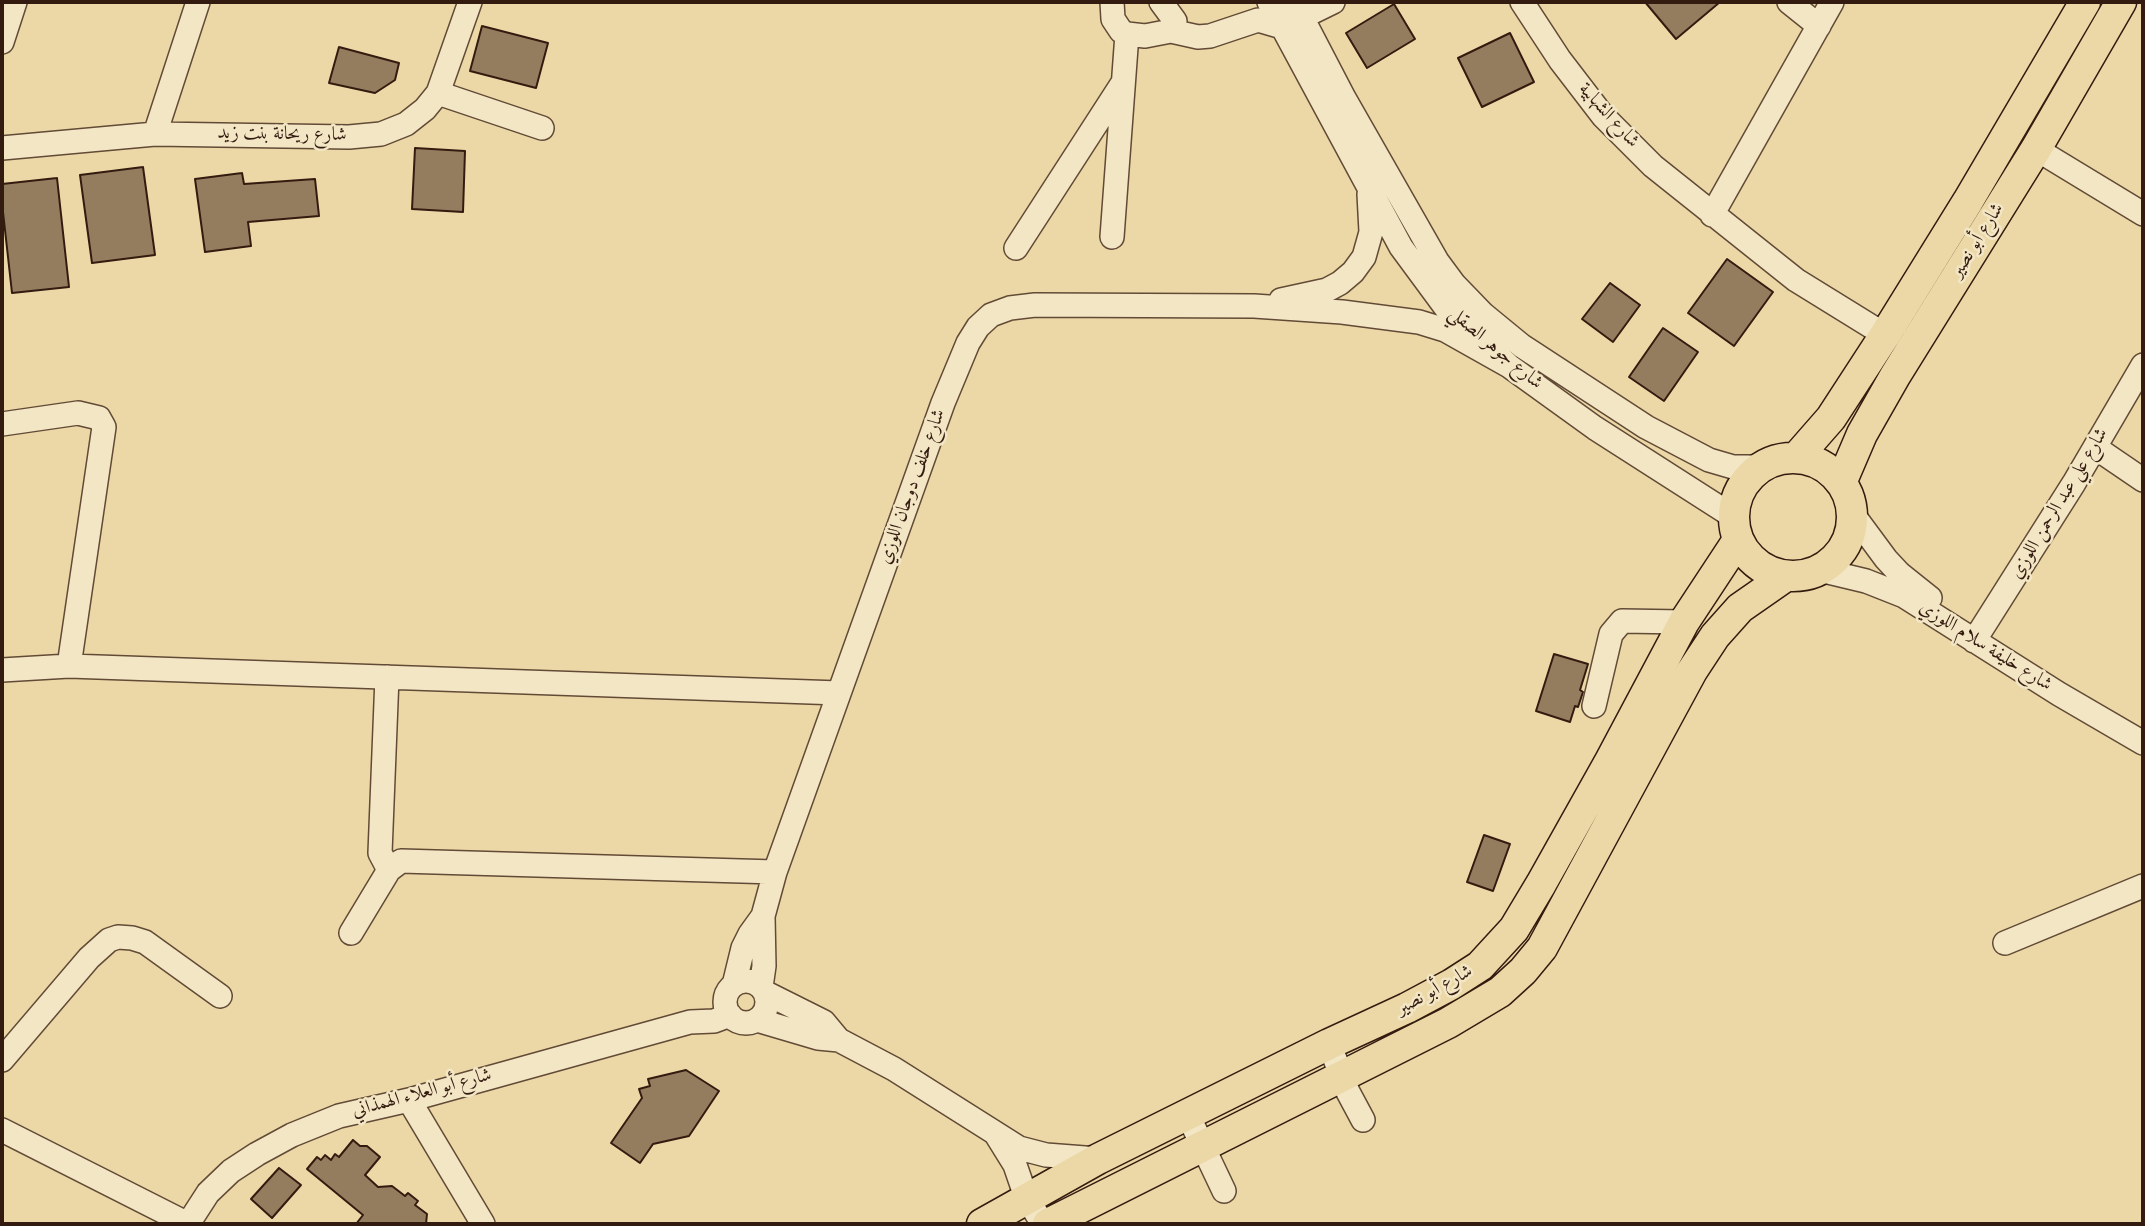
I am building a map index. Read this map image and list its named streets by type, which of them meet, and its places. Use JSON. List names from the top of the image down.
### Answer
{
  "streets": {
    "main road": ["شارع أبو نصير"],
    "street": [
      "شارع الشهابية",
      "شارع ريحانة بنت زيد",
      "شارع جوهر الصقلي",
      "شارع خلف دوجان اللوزي",
      "شارع علي عبد الرحمن اللوزي",
      "شارع خليفة سلام اللوزي",
      "شارع أبو العلاء الهمذاني"
    ]
  },
  "crossings": [
    ["شارع الشهابية", "شارع أبو نصير"],
    ["شارع أبو نصير", "شارع جوهر الصقلي"],
    ["شارع أبو نصير", "شارع خليفة سلام اللوزي"],
    ["شارع جوهر الصقلي", "شارع خلف دوجان اللوزي"],
    ["شارع جوهر الصقلي", "شارع خليفة سلام اللوزي"],
    ["شارع خلف دوجان اللوزي", "شارع أبو العلاء الهمذاني"],
    ["شارع علي عبد الرحمن اللوزي", "شارع خليفة سلام اللوزي"]
  ]
}
